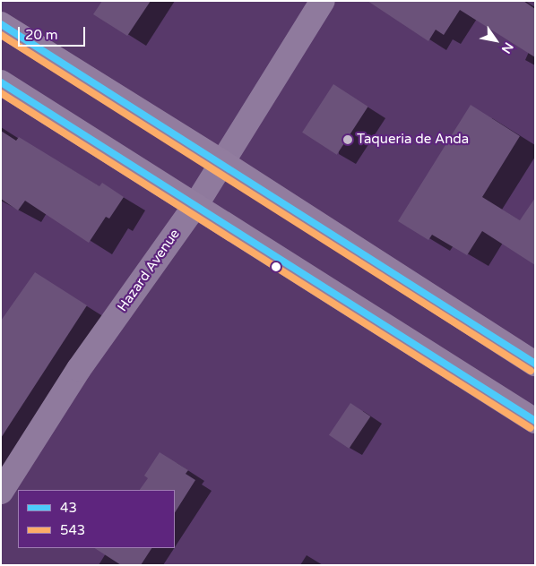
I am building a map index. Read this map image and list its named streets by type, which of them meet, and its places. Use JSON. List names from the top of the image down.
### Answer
{
  "streets": {
    "street": ["Hazard Avenue"]
  },
  "places": ["Taqueria de Anda"],
  "lines": ["transit line 43", "transit line 543"],
  "legend": ["43", "543"],
  "scale_bar": "20 m",
  "north": "bottom right"
}
